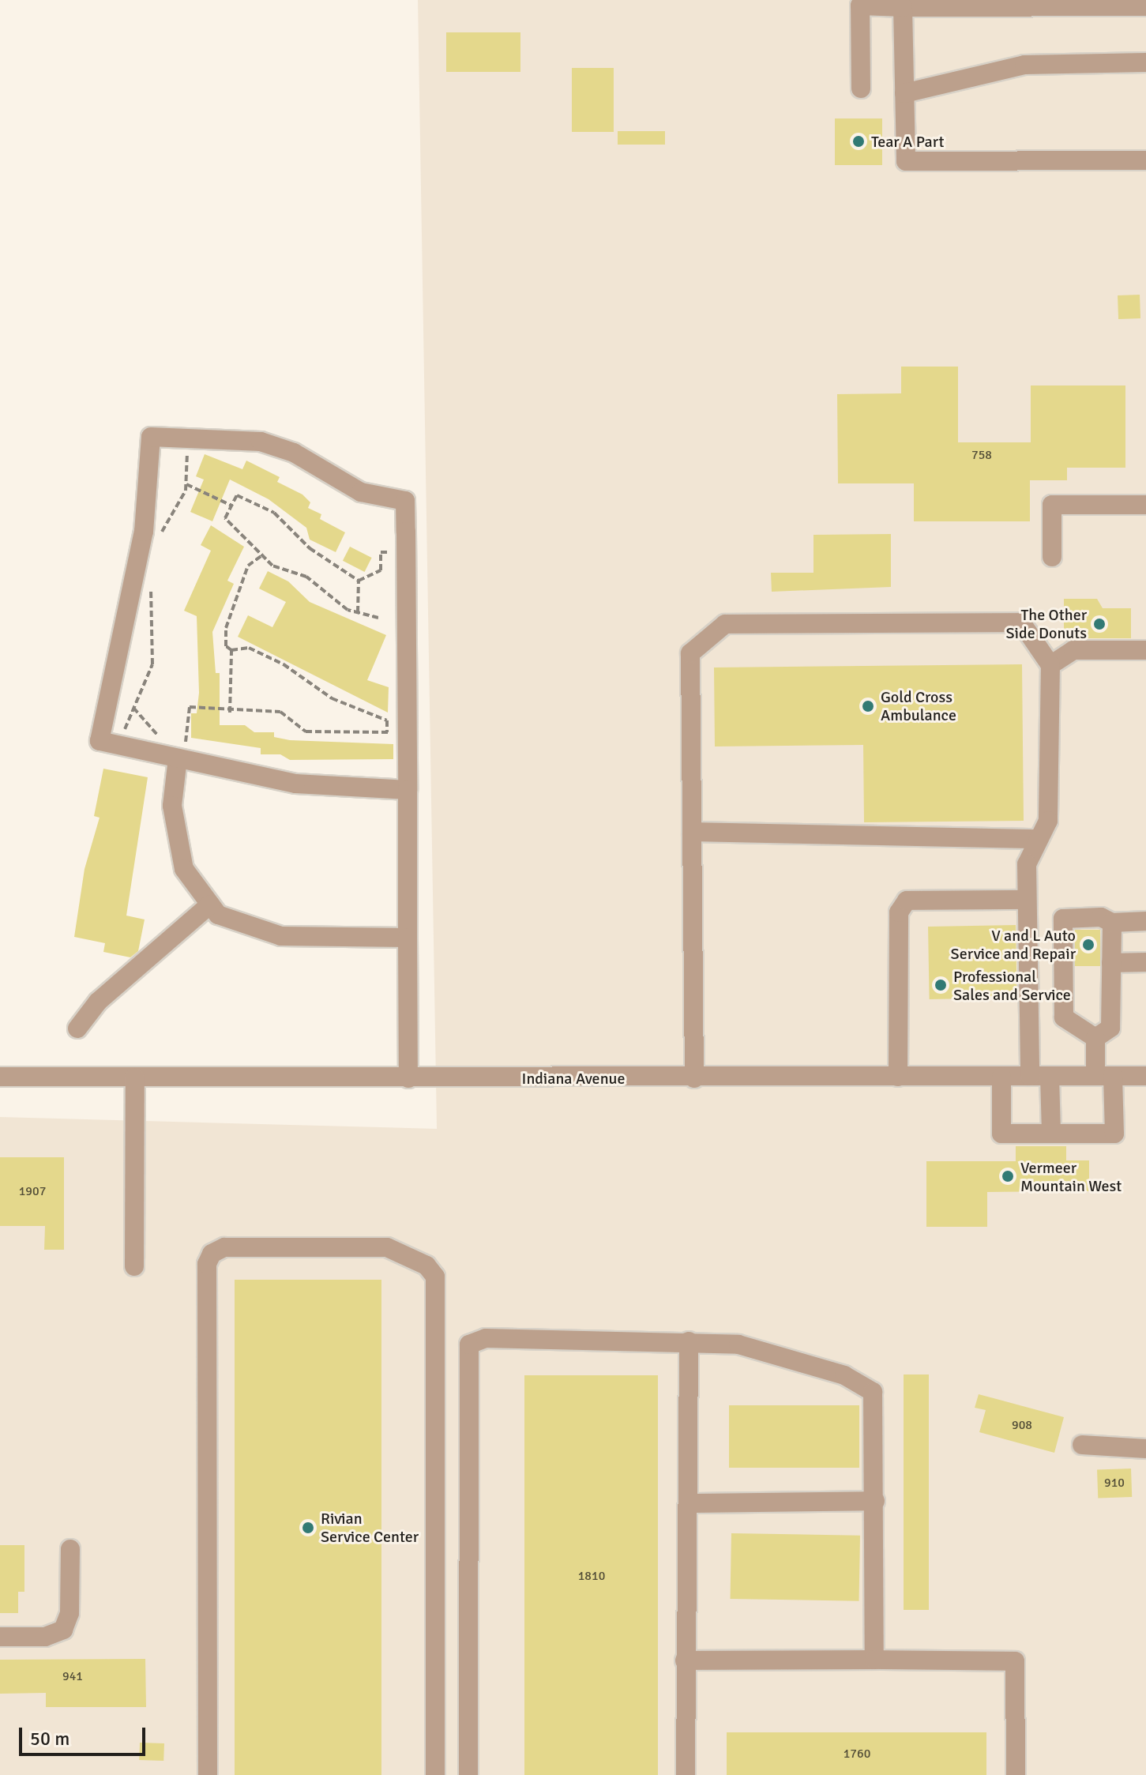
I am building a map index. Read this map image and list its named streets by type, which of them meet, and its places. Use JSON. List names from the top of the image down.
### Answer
{
  "streets": {
    "street": ["Indiana Avenue"]
  },
  "places": [
    "Tear A Part",
    "The Other Side Donuts",
    "Gold Cross Ambulance",
    "V and L Auto Service and Repair",
    "Professional Sales and Service",
    "Vermeer Mountain West",
    "Rivian Service Center"
  ],
  "house_numbers": [
    "758",
    "1907",
    "908",
    "910",
    "1810",
    "941",
    "1760"
  ],
  "scale_bar": "50 m"
}
